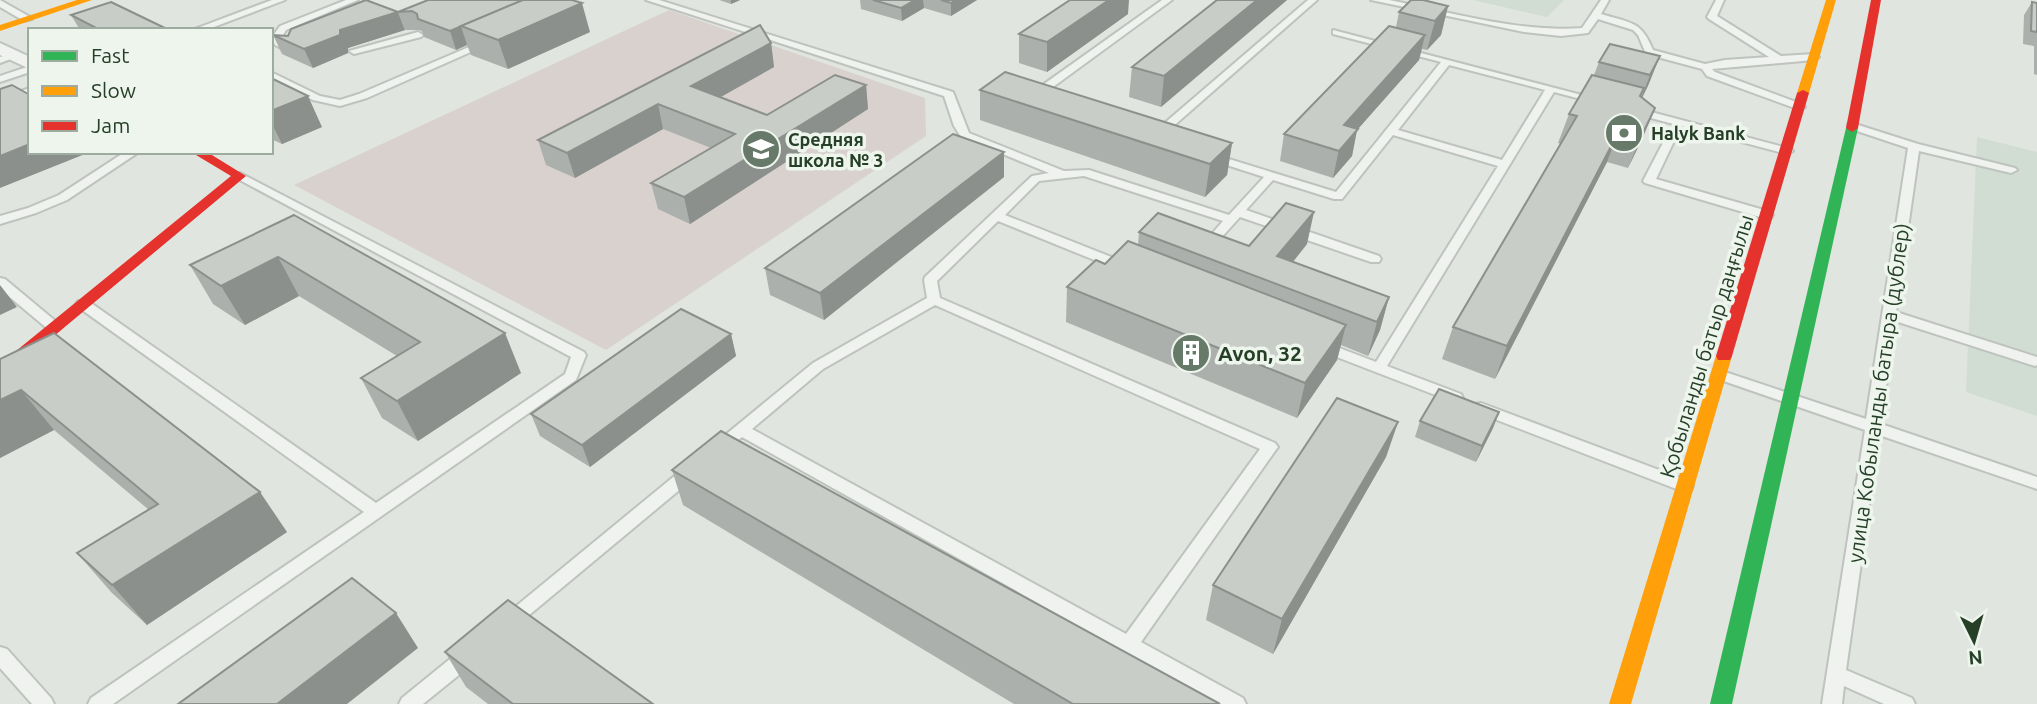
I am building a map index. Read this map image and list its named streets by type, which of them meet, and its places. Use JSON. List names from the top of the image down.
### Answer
{
  "streets": {
    "street": ["Қобыланды батыр даңғылы"],
    "lane": ["улица Кобыланды батыра (дублер)"]
  },
  "places": {
    "bank": ["Halyk Bank"],
    "school or university": ["Средняя школа № 3"],
    "building": ["Avon, 32"]
  },
  "legend": ["Fast", "Slow", "Jam"],
  "north": "bottom"
}
